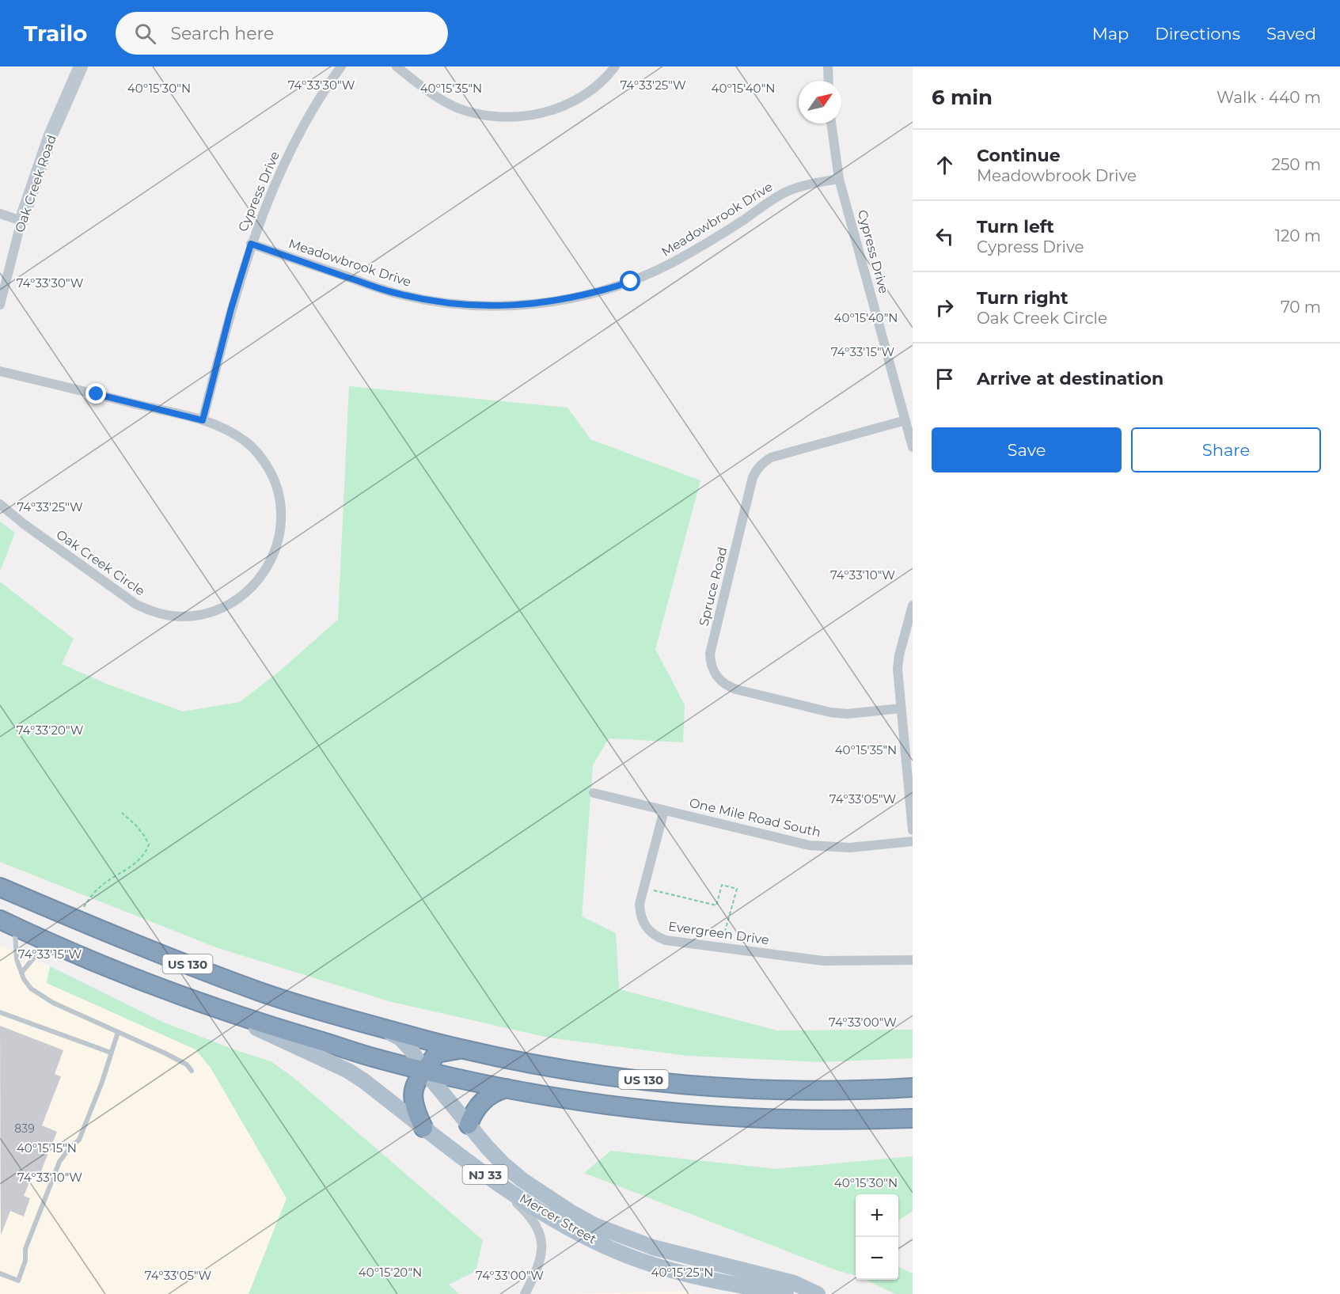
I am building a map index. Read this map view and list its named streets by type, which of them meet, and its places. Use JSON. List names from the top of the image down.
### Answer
{
  "streets": {
    "highway": ["US 130"],
    "main road": ["NJ 33", "Mercer Street"],
    "street": [
      "Oak Creek Road",
      "Cypress Drive",
      "Meadowbrook Drive",
      "Oak Creek Circle",
      "Spruce Road",
      "One Mile Road South",
      "Evergreen Drive"
    ]
  },
  "crossings": [
    ["Cypress Drive", "Meadowbrook Drive"],
    ["Cypress Drive", "Oak Creek Circle"],
    ["Cypress Drive", "Spruce Road"],
    ["One Mile Road South", "Evergreen Drive"],
    ["US 130", "Mercer Street"]
  ],
  "house_numbers": ["839"],
  "north": "top right",
  "page": {
    "header": "Trailo",
    "search": "Search here",
    "nav": ["Map", "Directions", "Saved"],
    "heading": ["6 min", "Walk · 440 m"],
    "list": [
      ["Continue", "Meadowbrook Drive", "250 m"],
      ["Turn left", "Cypress Drive", "120 m"],
      ["Turn right", "Oak Creek Circle", "70 m"],
      "Arrive at destination"
    ],
    "buttons": ["Save", "Share"],
    "map_buttons": ["+", "−"]
  },
  "coordinates": [
    "74°33'30\"W",
    "74°33'25\"W",
    "40°15'30\"N",
    "40°15'40\"N",
    "40°15'35\"N",
    "74°33'15\"W",
    "74°33'10\"W",
    "74°33'20\"W",
    "74°33'05\"W",
    "74°33'00\"W",
    "40°15'15\"N",
    "40°15'20\"N",
    "40°15'25\"N"
  ]
}
